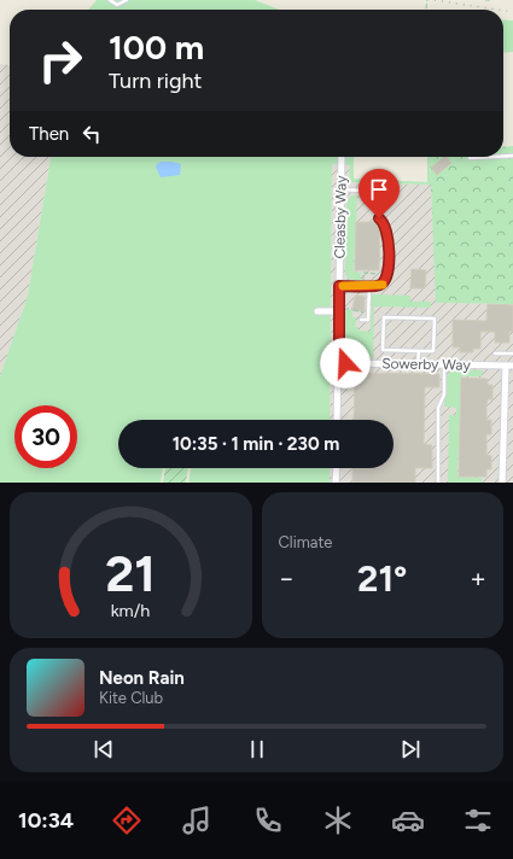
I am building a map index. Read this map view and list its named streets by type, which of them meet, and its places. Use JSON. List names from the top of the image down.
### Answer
{
  "streets": {
    "street": ["Cleasby Way", "Sowerby Way"]
  },
  "crossings": [
    ["Cleasby Way", "Sowerby Way"]
  ],
  "page": {
    "turn": ["100 m", "Turn right"],
    "then": "Then",
    "limit": "30",
    "trip": "10:35 · 1 min · 230 m",
    "tile": "Climate",
    "heat": ["−", "21°", "+"],
    "song": ["Neon Rain", "Kite Club"],
    "tabs": "10:34",
    "gauge": ["21", "km/h"]
  }
}
